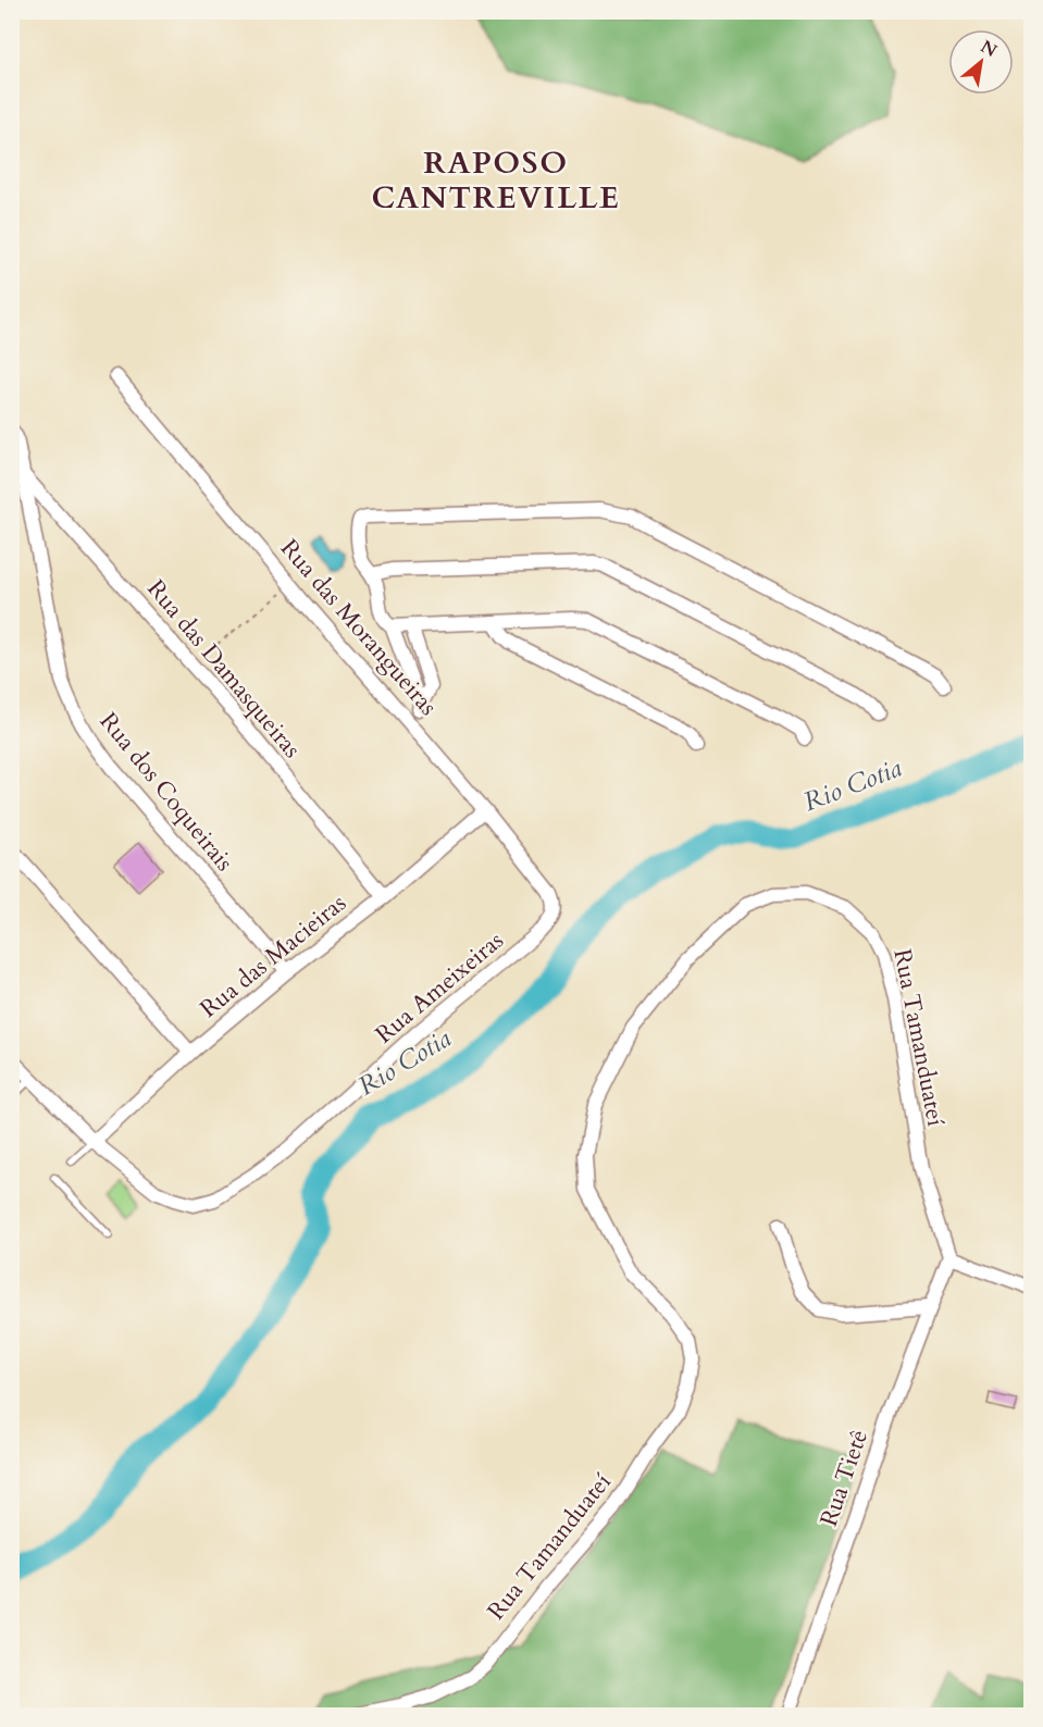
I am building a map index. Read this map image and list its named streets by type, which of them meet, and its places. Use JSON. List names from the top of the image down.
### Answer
{
  "streets": {
    "street": [
      "Rua das Morangueiras",
      "Rua das Damasqueiras",
      "Rua dos Coqueirais",
      "Rua das Macieiras",
      "Rua Ameixeiras",
      "Rua Tamanduateí",
      "Rua Tietê"
    ]
  },
  "crossings": [
    ["Rua das Morangueiras", "Rua das Macieiras"],
    ["Rua das Morangueiras", "Rua Ameixeiras"],
    ["Rua das Damasqueiras", "Rua dos Coqueirais"],
    ["Rua das Damasqueiras", "Rua das Macieiras"],
    ["Rua dos Coqueirais", "Rua das Macieiras"],
    ["Rua das Macieiras", "Rua Ameixeiras"],
    ["Rua Tamanduateí", "Rua Tietê"]
  ],
  "districts": ["RAPOSO CANTREVILLE"],
  "water": ["Rio Cotia"],
  "north": "top right"
}
